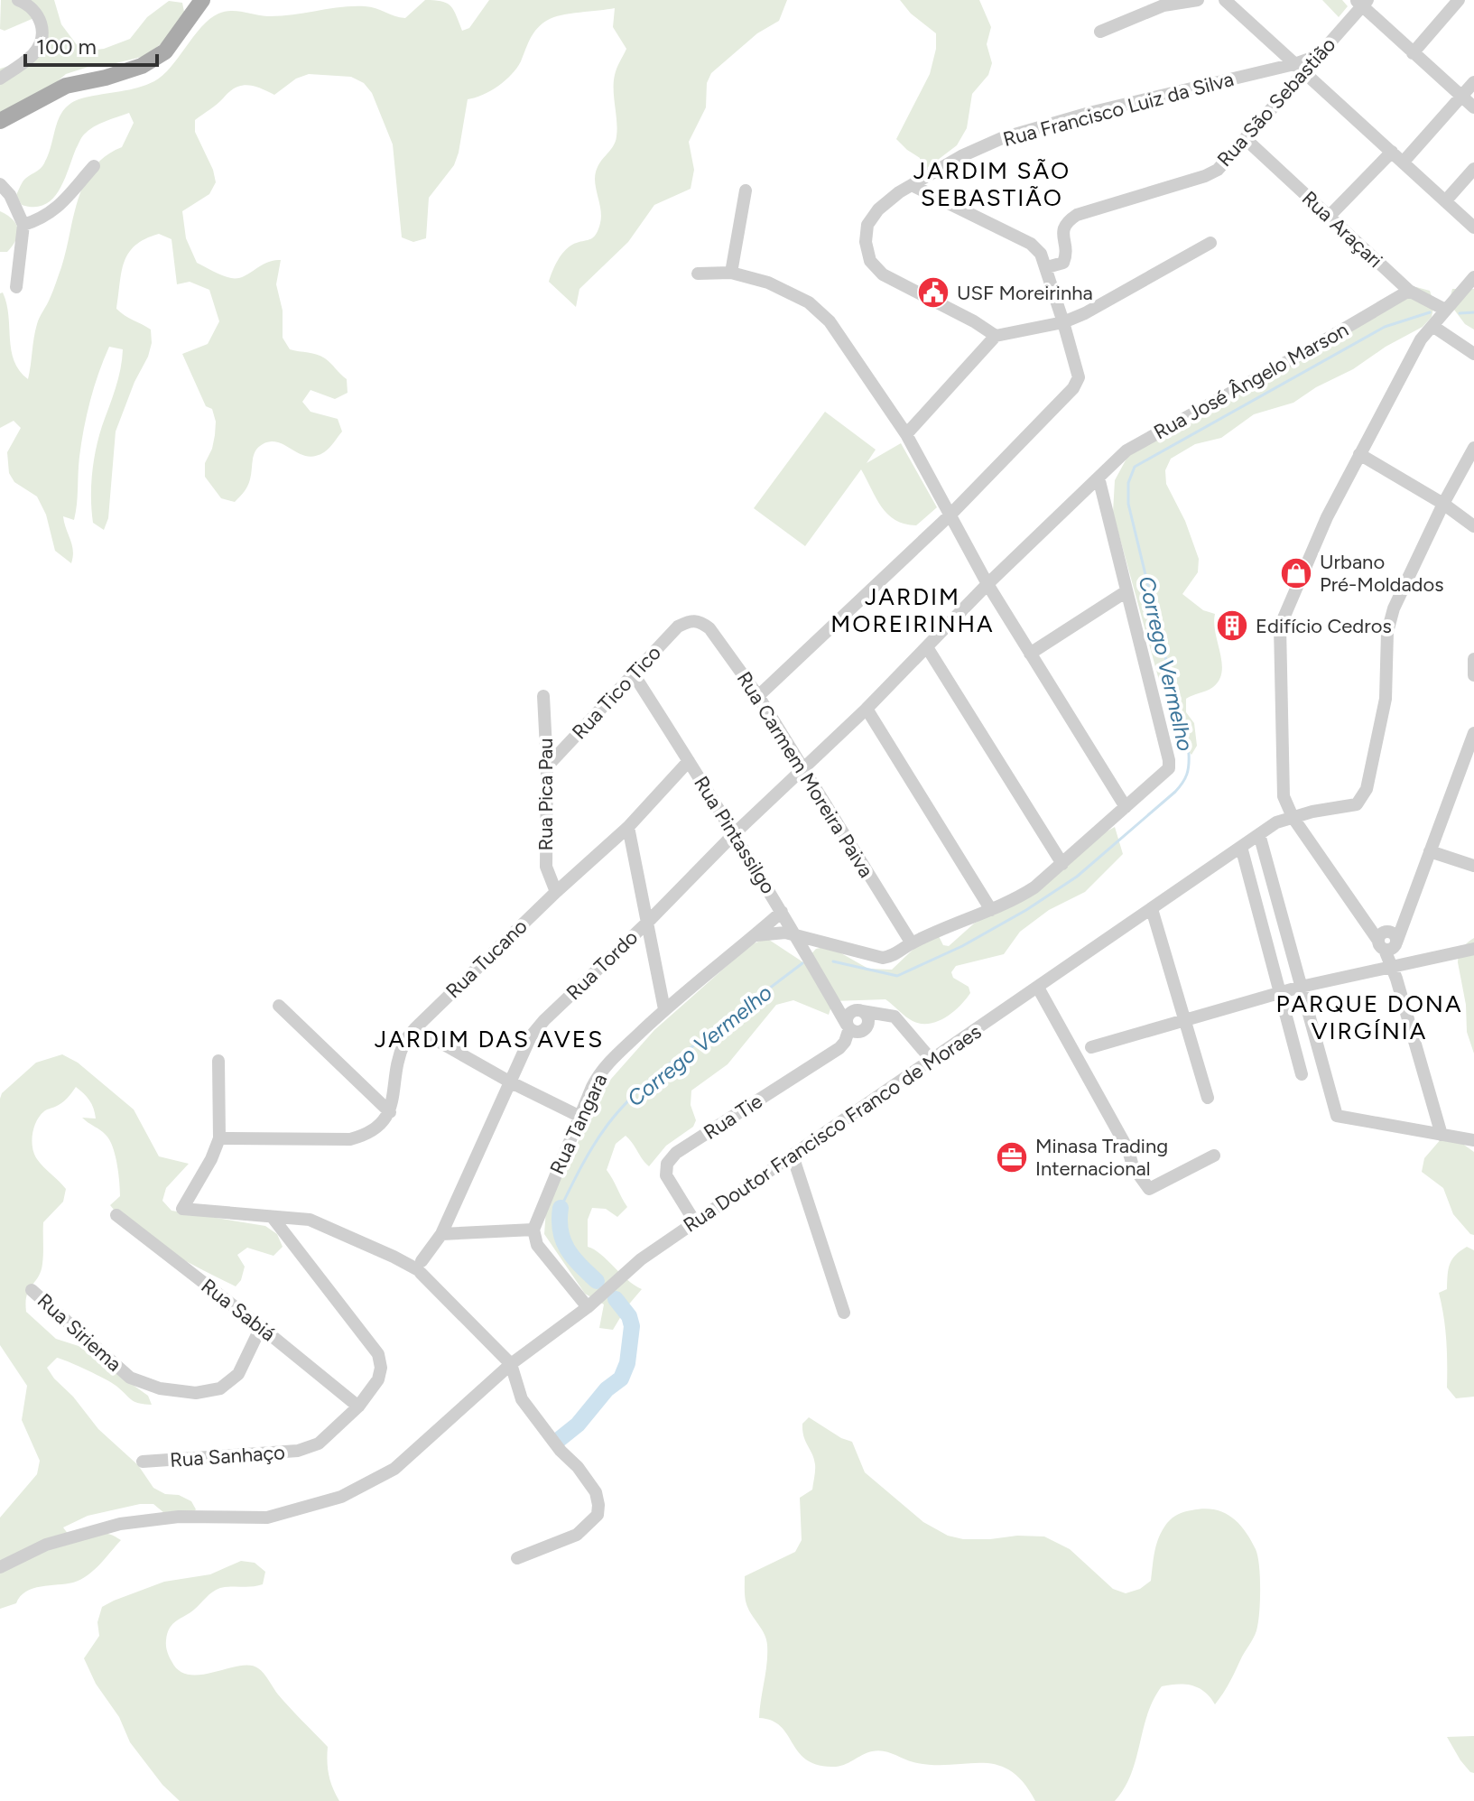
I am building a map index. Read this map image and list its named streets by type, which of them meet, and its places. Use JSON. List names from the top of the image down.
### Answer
{
  "streets": {
    "street": [
      "Rua São Sebastião",
      "Rua Francisco Luiz da Silva",
      "Rua Araçari",
      "Rua José Ângelo Marson",
      "Rua Tico Tico",
      "Rua Carmem Moreira Paiva",
      "Rua Pica Pau",
      "Rua Pintassilgo",
      "Rua Tucano",
      "Rua Tordo",
      "Rua Tie",
      "Rua Tangara",
      "Rua Doutor Francisco Franco de Moraes",
      "Rua Sabiá",
      "Rua Siriema",
      "Rua Sanhaço"
    ]
  },
  "crossings": [
    ["Rua São Sebastião", "Rua Francisco Luiz da Silva"],
    ["Rua São Sebastião", "Rua Araçari"],
    ["Rua Araçari", "Rua José Ângelo Marson"],
    ["Rua José Ângelo Marson", "Rua Tordo"],
    ["Rua Tico Tico", "Rua Carmem Moreira Paiva"],
    ["Rua Tico Tico", "Rua Pica Pau"],
    ["Rua Tico Tico", "Rua Pintassilgo"],
    ["Rua Carmem Moreira Paiva", "Rua Tordo"],
    ["Rua Pica Pau", "Rua Tucano"],
    ["Rua Pintassilgo", "Rua Tucano"],
    ["Rua Pintassilgo", "Rua Tordo"],
    ["Rua Pintassilgo", "Rua Tie"],
    ["Rua Pintassilgo", "Rua Tangara"],
    ["Rua Tie", "Rua Doutor Francisco Franco de Moraes"],
    ["Rua Sabiá", "Rua Siriema"],
    ["Rua Sabiá", "Rua Sanhaço"]
  ],
  "districts": [
    "JARDIM SÃO SEBASTIÃO",
    "JARDIM MOREIRINHA",
    "PARQUE DONA VIRGÍNIA",
    "JARDIM DAS AVES"
  ],
  "water": ["Corrego Vermelho"],
  "places": {
    "public building": ["USF Moreirinha"],
    "shop": ["Urbano Pré-Moldados"],
    "building": ["Edifício Cedros"],
    "office": ["Minasa Trading Internacional"]
  },
  "scale_bar": "100 m"
}
